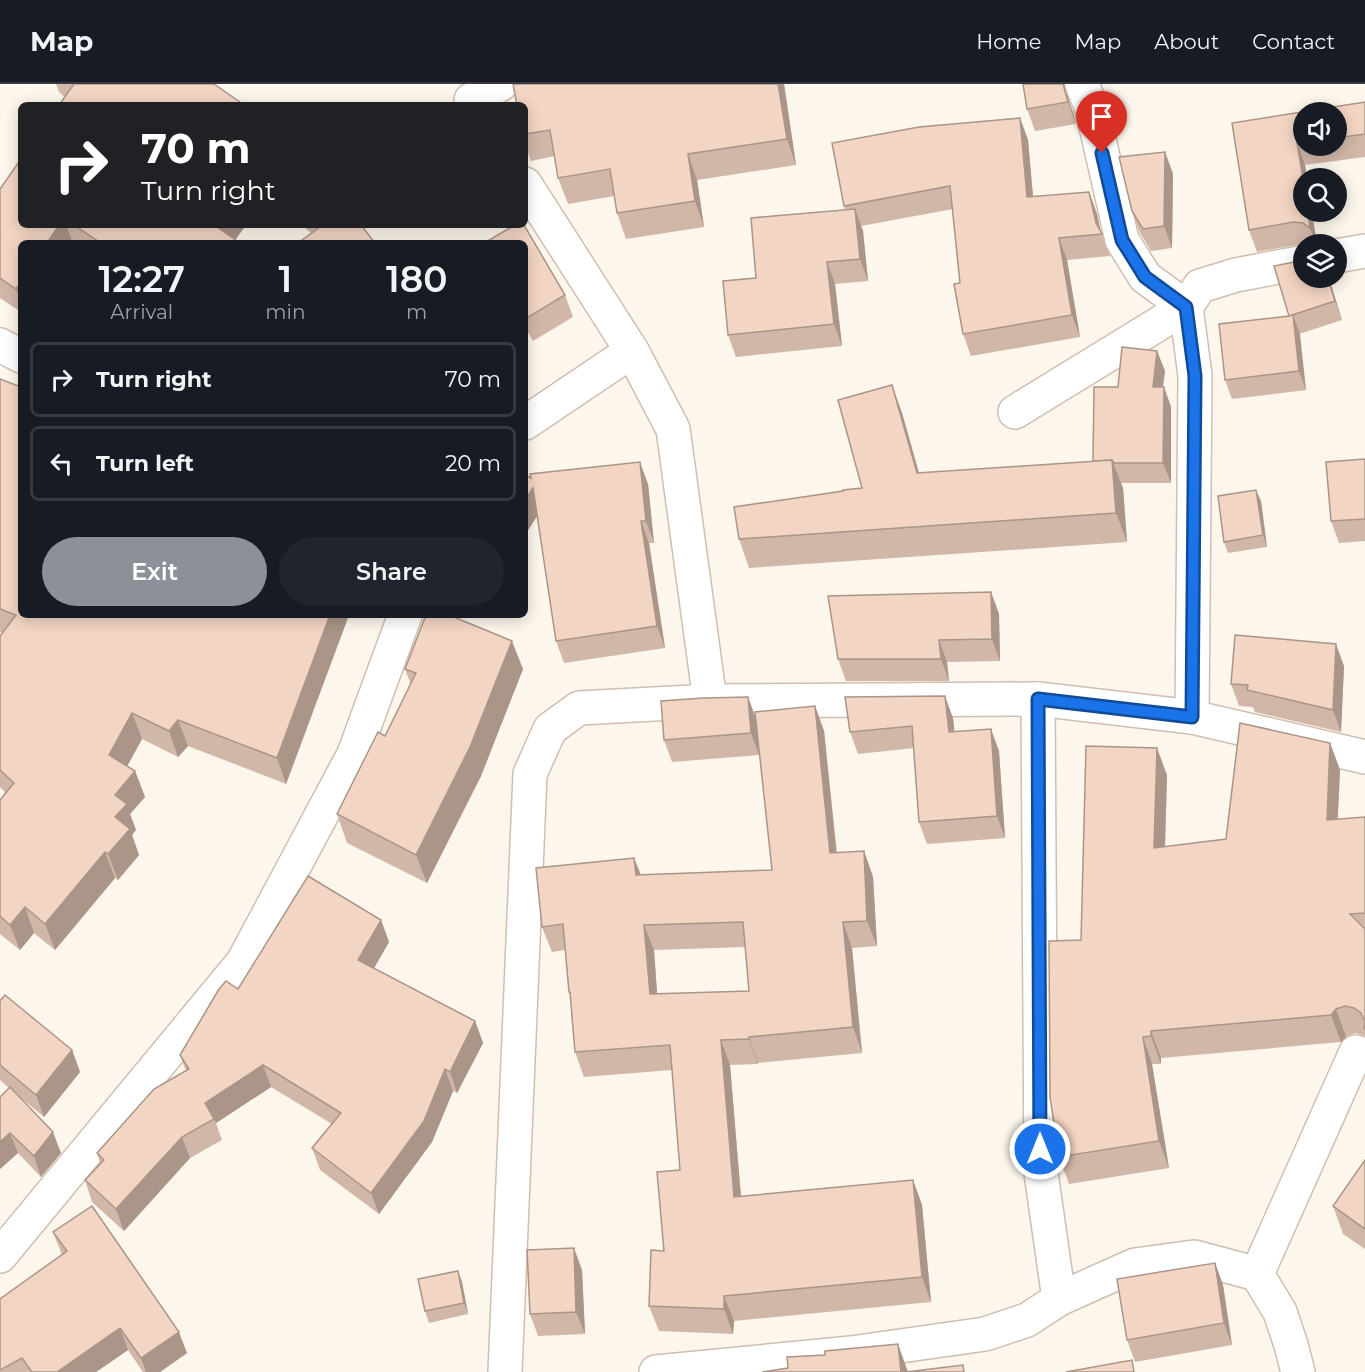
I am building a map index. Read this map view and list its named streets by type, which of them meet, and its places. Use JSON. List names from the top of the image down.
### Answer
{
  "page": {
    "header": "Map",
    "nav": [
      "Home",
      "Map",
      "About",
      "Contact"
    ],
    "turn": ["70 m", "Turn right"],
    "eta": [
      "12:27",
      "Arrival",
      "1",
      "min",
      "180",
      "m"
    ],
    "list": [
      {
        "name": "Turn right",
        "value": "70 m"
      },
      {
        "name": "Turn left",
        "value": "20 m"
      }
    ],
    "buttons": ["Exit", "Share"]
  }
}
